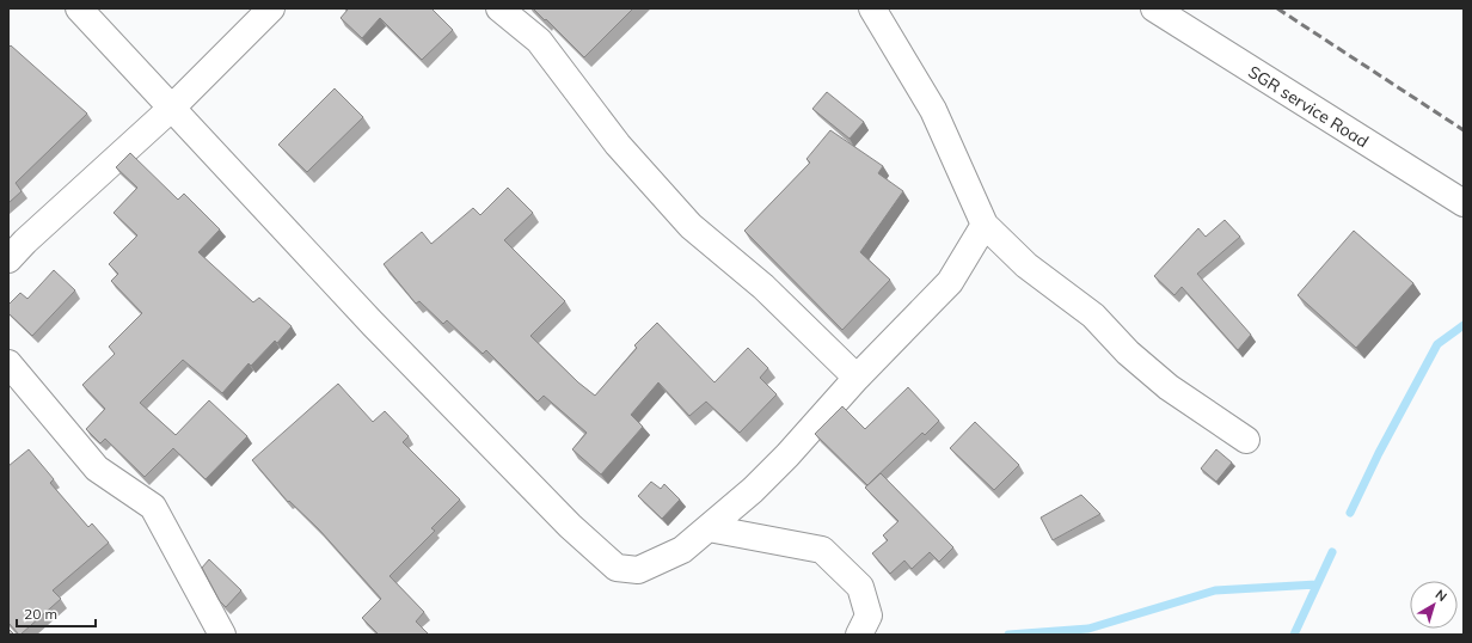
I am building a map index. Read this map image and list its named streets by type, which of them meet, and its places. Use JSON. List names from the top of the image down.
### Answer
{
  "streets": {
    "street": ["SGR service Road"]
  },
  "scale_bar": "20 m",
  "north": "top right"
}
